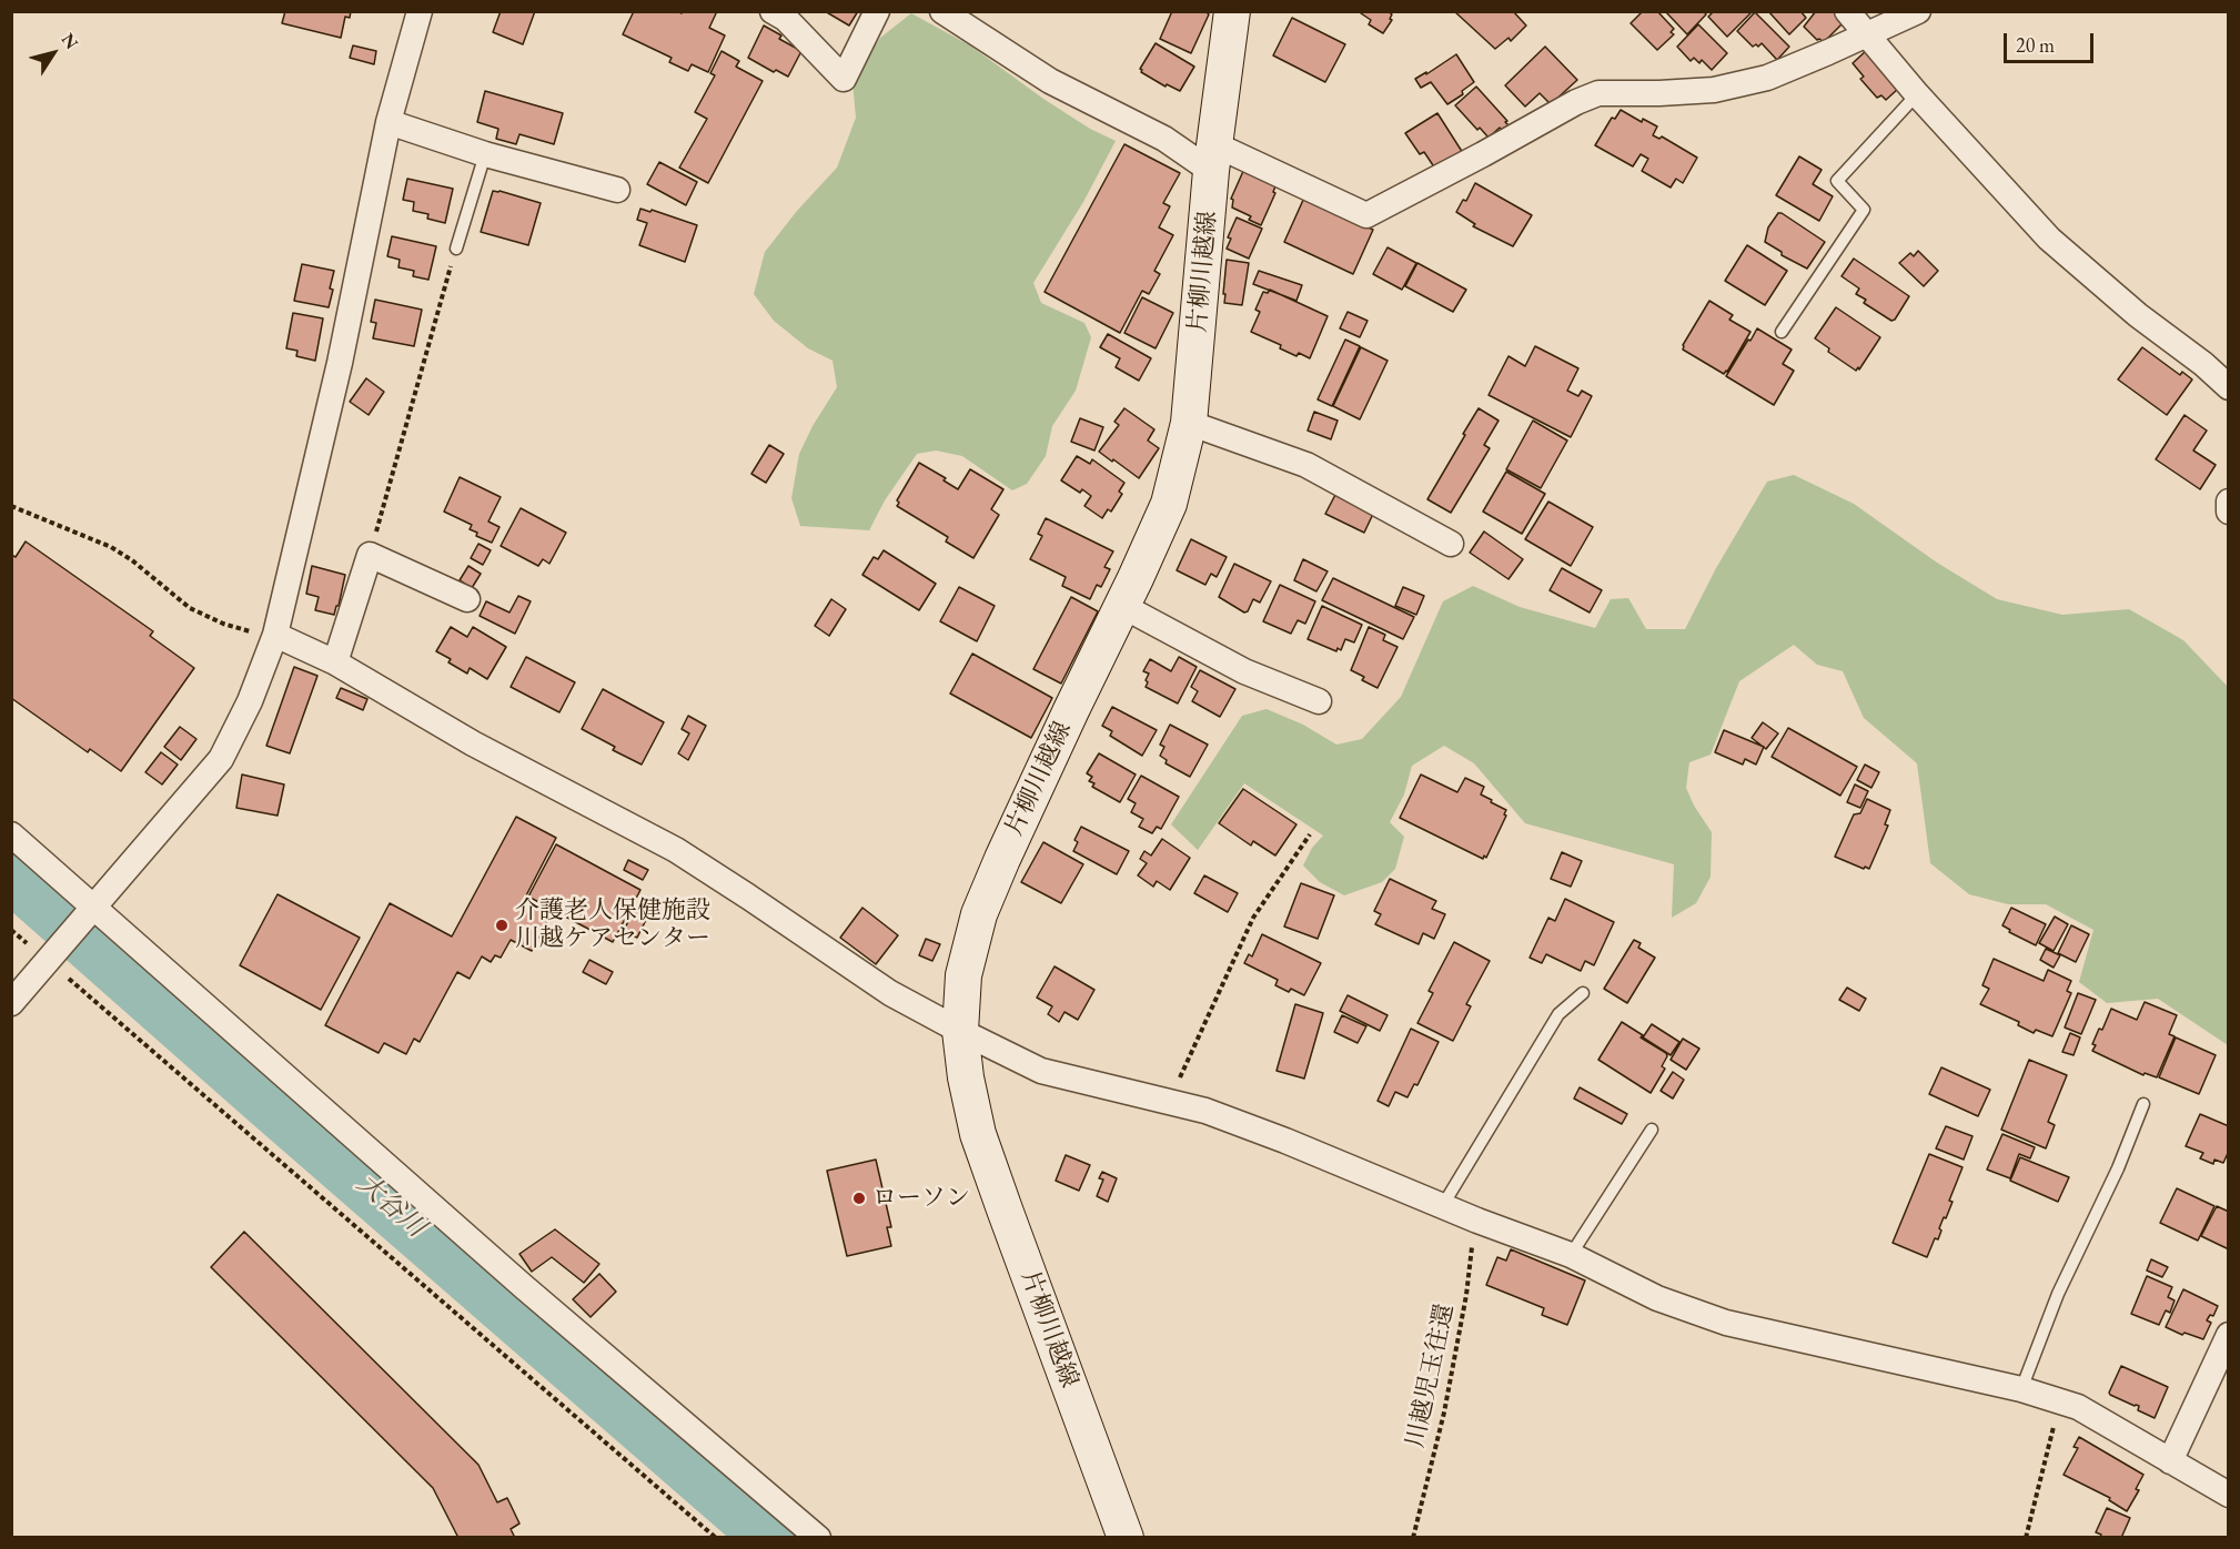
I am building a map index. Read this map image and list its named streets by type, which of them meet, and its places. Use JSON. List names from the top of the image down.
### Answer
{
  "streets": {
    "main road": ["片柳川越線"],
    "path": ["川越児玉往還"]
  },
  "water": ["大谷川"],
  "places": ["介護老人保健施設 川越ケアセンター", "ローソン"],
  "scale_bar": "20 m",
  "north": "top right"
}
